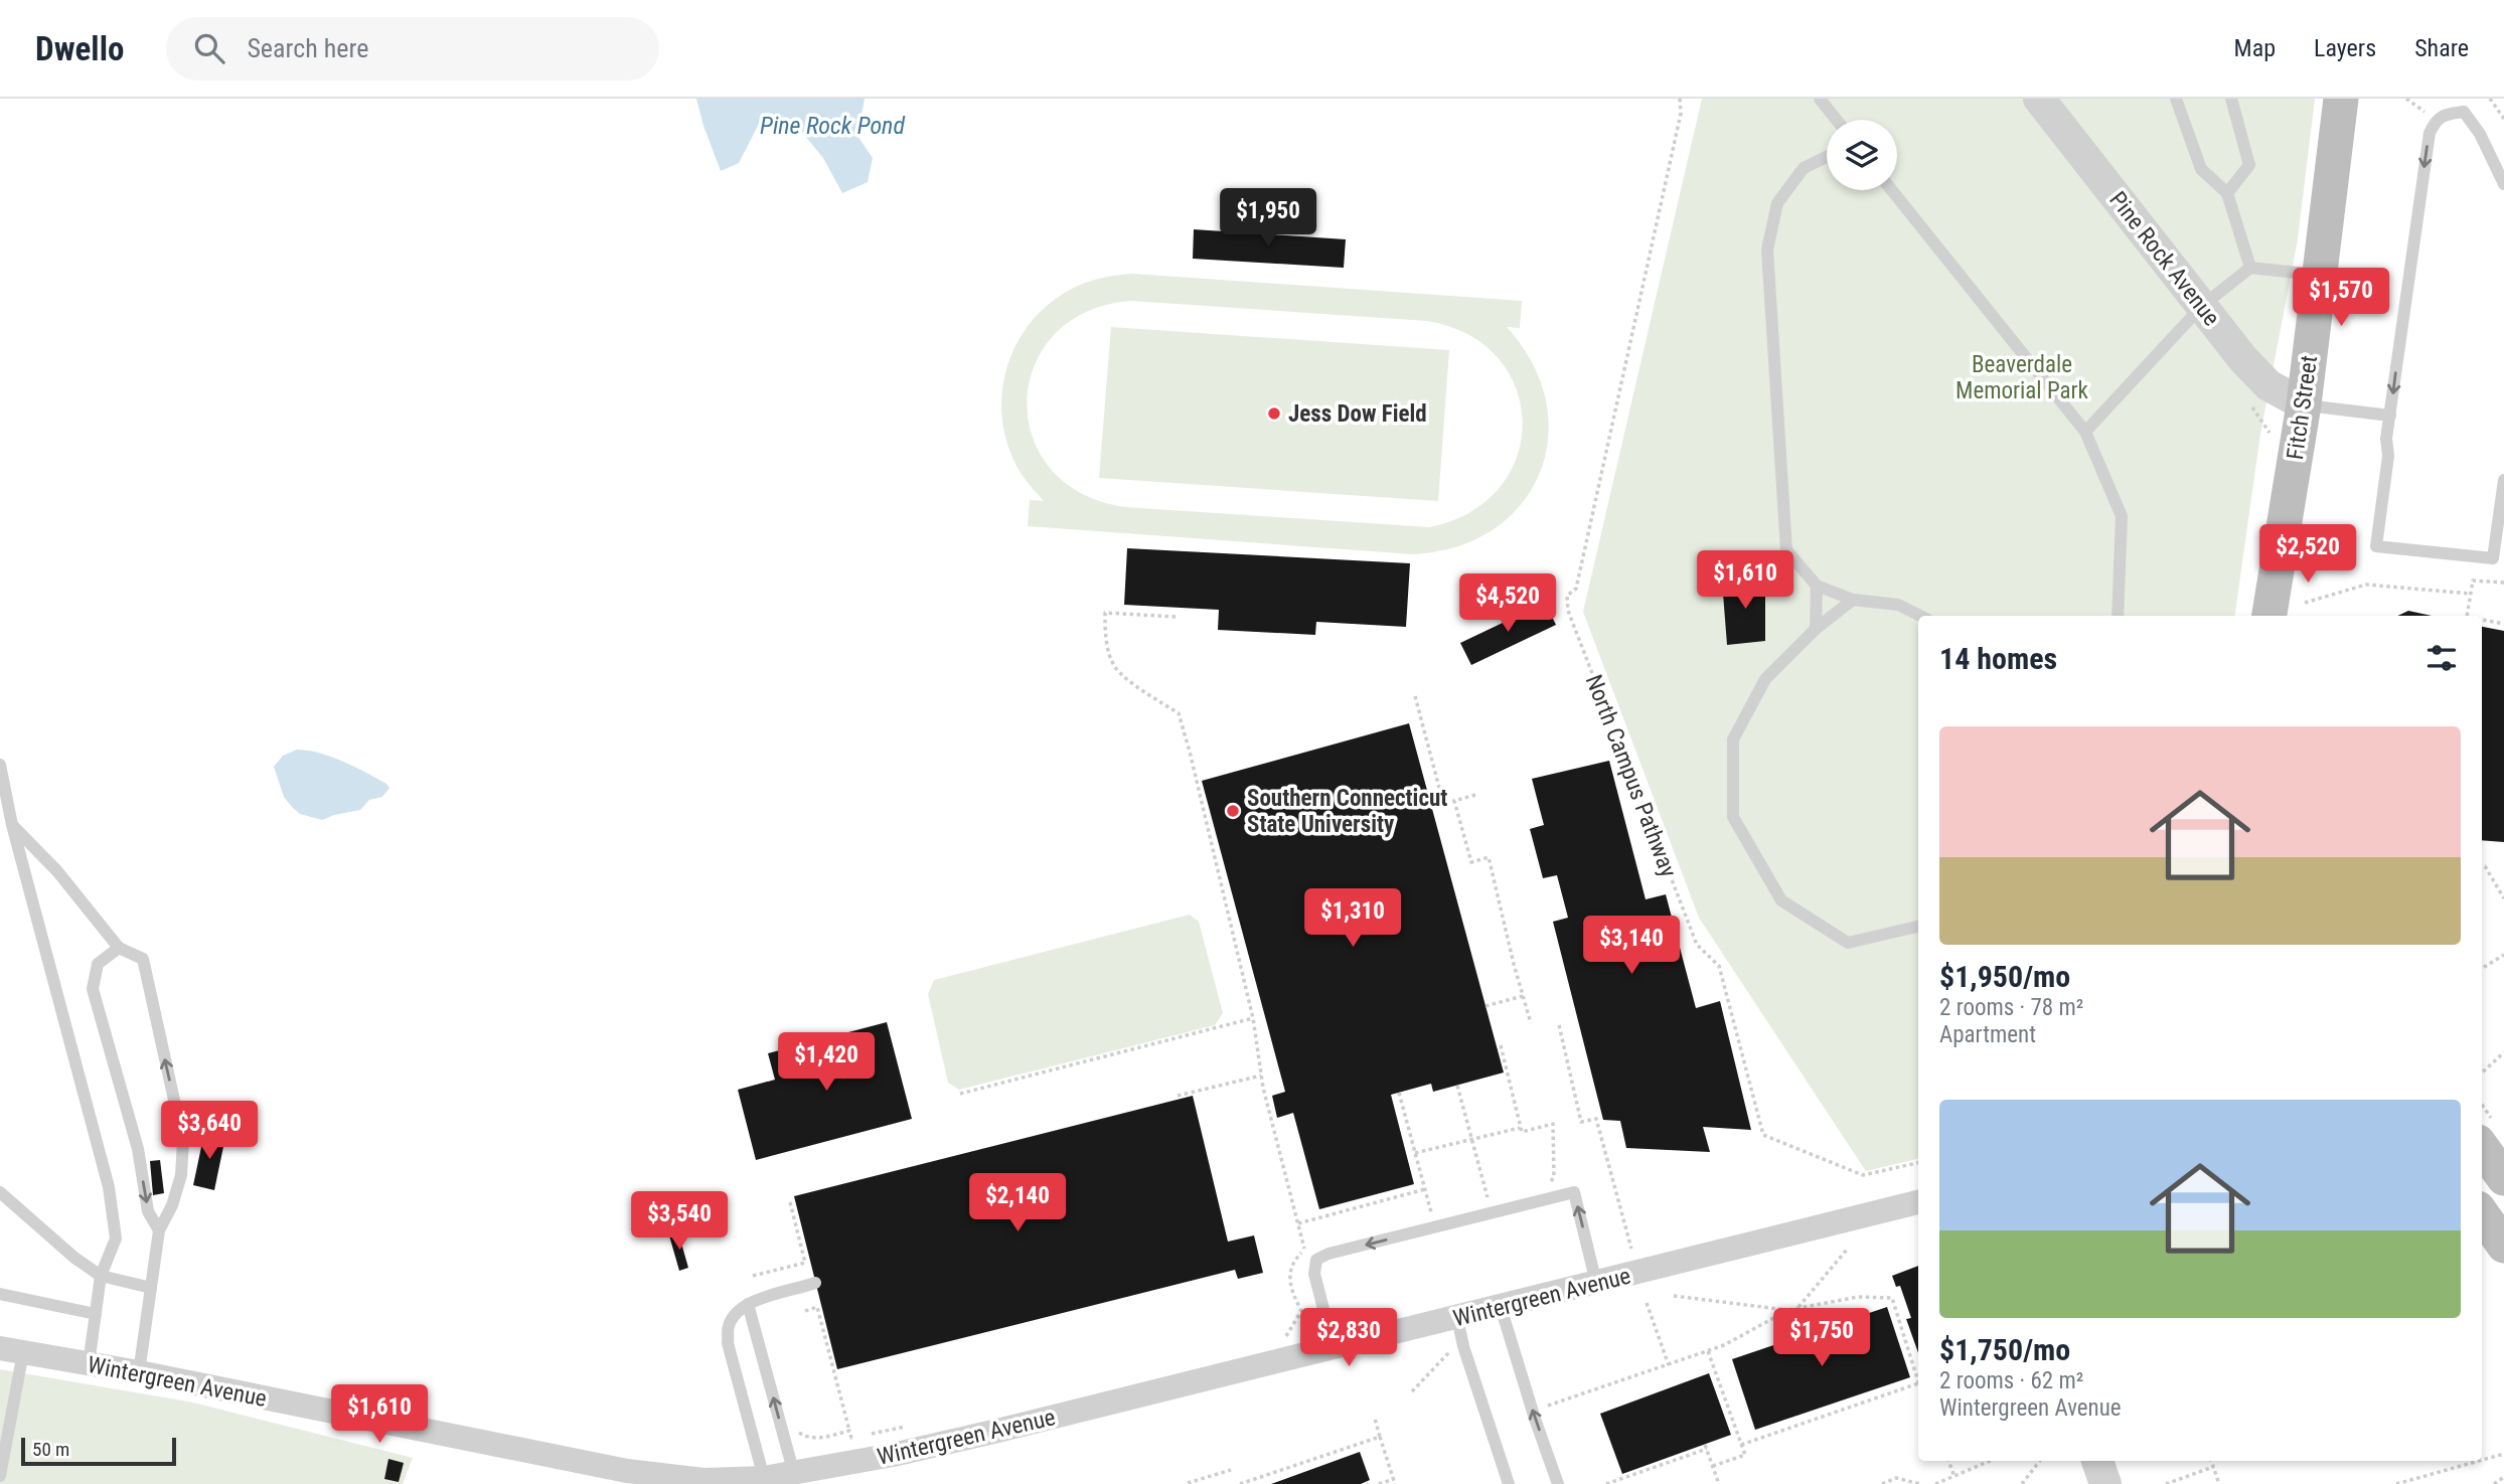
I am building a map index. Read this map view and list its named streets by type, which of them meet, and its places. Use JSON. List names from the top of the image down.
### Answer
{
  "streets": {
    "main road": ["Fitch Street"],
    "street": ["Pine Rock Avenue", "Wintergreen Avenue"],
    "path": ["North Campus Pathway"]
  },
  "crossings": [
    ["Pine Rock Avenue", "Fitch Street"]
  ],
  "water": ["Pine Rock Pond"],
  "parks": ["Beaverdale Memorial Park"],
  "places": ["Jess Dow Field", "Southern Connecticut State University"],
  "scale_bar": "50 m",
  "page": {
    "header": "Dwello",
    "search": "Search here",
    "nav": ["Map", "Layers", "Share"],
    "price": [
      "$1,950",
      "$1,570",
      "$2,520",
      "$1,610",
      "$4,520",
      "$1,310",
      "$3,140",
      "$1,420",
      "$3,640",
      "$2,140",
      "$3,540",
      "$2,830",
      "$1,750",
      "$1,610"
    ],
    "heading": "14 homes",
    "list": [
      {
        "name": "$1,950/mo",
        "note": "2 rooms · 78 m² · Apartment"
      },
      {
        "name": "$1,750/mo",
        "note": "2 rooms · 62 m² · Wintergreen Avenue"
      }
    ],
    "scale": "50 m"
  }
}
